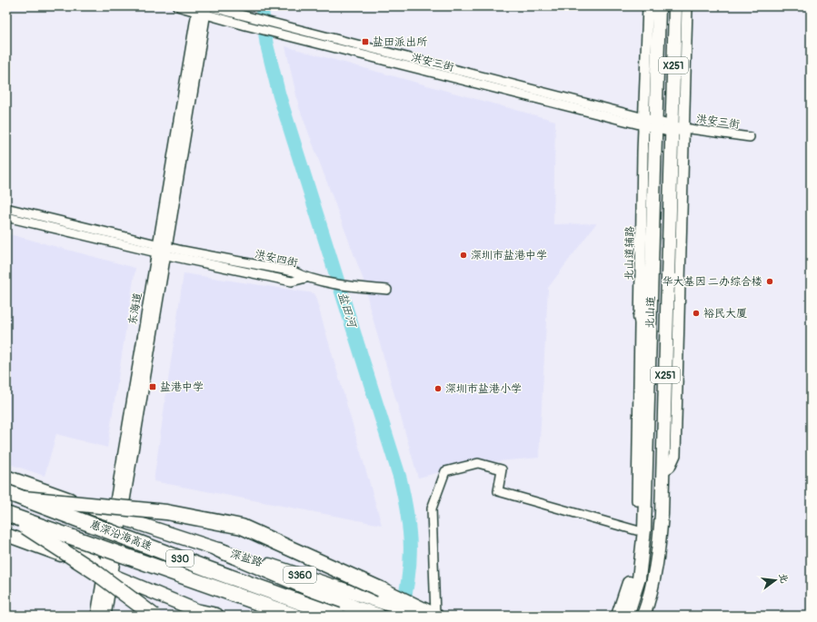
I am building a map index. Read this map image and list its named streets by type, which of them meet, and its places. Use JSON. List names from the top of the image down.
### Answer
{
  "streets": {
    "highway": ["惠深沿海高速", "S30"],
    "main road": [
      "X251",
      "北山道",
      "深盐路",
      "S360"
    ],
    "street": [
      "洪安三街",
      "北山道辅路",
      "洪安四街",
      "东海道"
    ]
  },
  "crossings": [
    ["洪安三街", "北山道辅路"],
    ["洪安三街", "东海道"],
    ["洪安三街", "北山道"],
    ["北山道辅路", "北山道"],
    ["洪安四街", "东海道"],
    ["东海道", "深盐路"],
    ["惠深沿海高速", "深盐路"]
  ],
  "water": ["盐田河"],
  "places": {
    "transit": ["盐田派出所", "盐港中学"],
    "other": [
      "深圳市盐港中学",
      "华大基因 二办综合楼",
      "裕民大厦",
      "深圳市盐港小学"
    ]
  },
  "north": "right"
}
